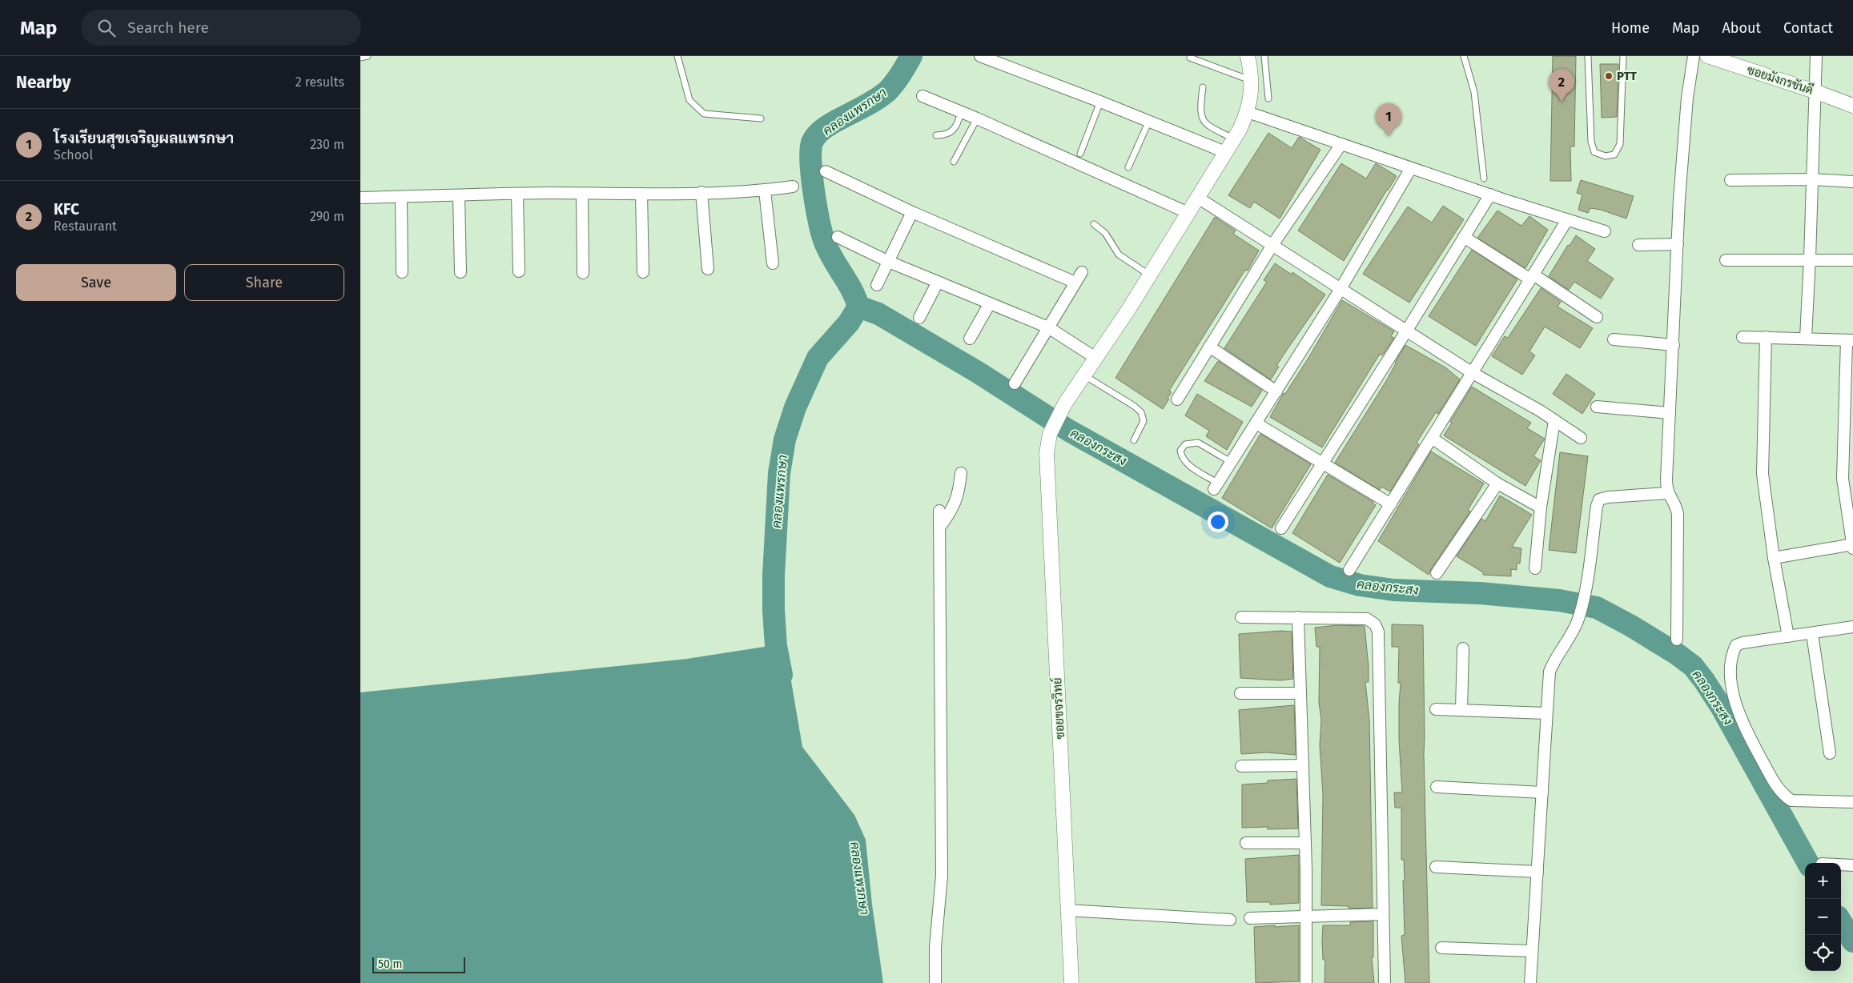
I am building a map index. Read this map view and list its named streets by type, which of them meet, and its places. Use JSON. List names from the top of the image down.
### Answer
{
  "streets": {
    "street": ["ซอยมังกรขันดี", "ซอยขจรวิทย์"]
  },
  "water": ["คลองแพรกษา", "คลองกระสง"],
  "places": ["PTT"],
  "scale_bar": "50 m",
  "page": {
    "header": "Map",
    "search": "Search here",
    "nav": [
      "Home",
      "Map",
      "About",
      "Contact"
    ],
    "heading": ["Nearby", "2 results"],
    "pins": ["2", "1"],
    "list": [
      {
        "mark": "1",
        "name": "โรงเรียนสุขเจริญผลแพรกษา",
        "note": "School",
        "value": "230 m"
      },
      {
        "mark": "2",
        "name": "KFC",
        "note": "Restaurant",
        "value": "290 m"
      }
    ],
    "buttons": ["Save", "Share"],
    "map_buttons": ["+", "−"],
    "scale": "50 m"
  }
}
